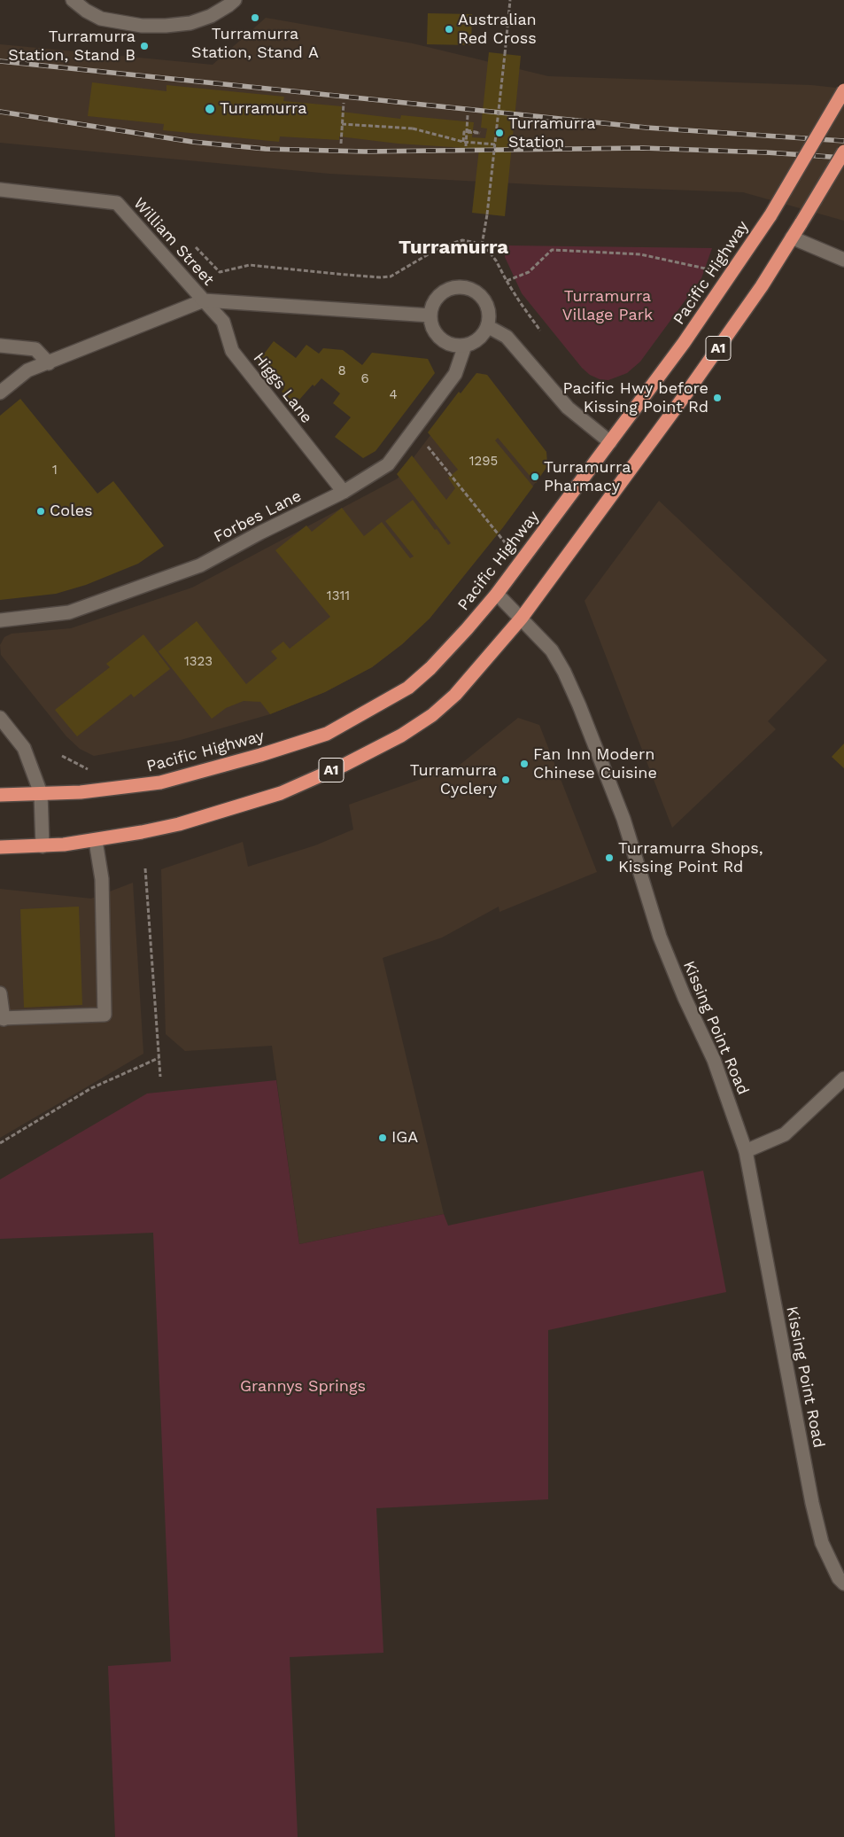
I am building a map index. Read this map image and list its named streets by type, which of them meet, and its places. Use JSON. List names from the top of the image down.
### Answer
{
  "streets": {
    "highway": ["Pacific Highway", "A1"],
    "street": [
      "William Street",
      "Higgs Lane",
      "Forbes Lane",
      "Kissing Point Road"
    ]
  },
  "crossings": [
    ["William Street", "Higgs Lane"],
    ["William Street", "Forbes Lane"],
    ["Pacific Highway", "Kissing Point Road"],
    ["A1", "Kissing Point Road"],
    ["Higgs Lane", "Forbes Lane"]
  ],
  "districts": ["Turramurra"],
  "parks": ["Turramurra Village Park", "Grannys Springs"],
  "places": [
    "Turramurra Station, Stand A",
    "Australian Red Cross",
    "Turramurra Station, Stand B",
    "Turramurra",
    "Turramurra Station",
    "Pacific Hwy before Kissing Point Rd",
    "Turramurra Pharmacy",
    "Coles",
    "Fan Inn Modern Chinese Cuisine",
    "Turramurra Cyclery",
    "Turramurra Shops, Kissing Point Rd",
    "IGA"
  ],
  "house_numbers": [
    "8",
    "6",
    "4",
    "1295",
    "1",
    "1311",
    "1323"
  ]
}
